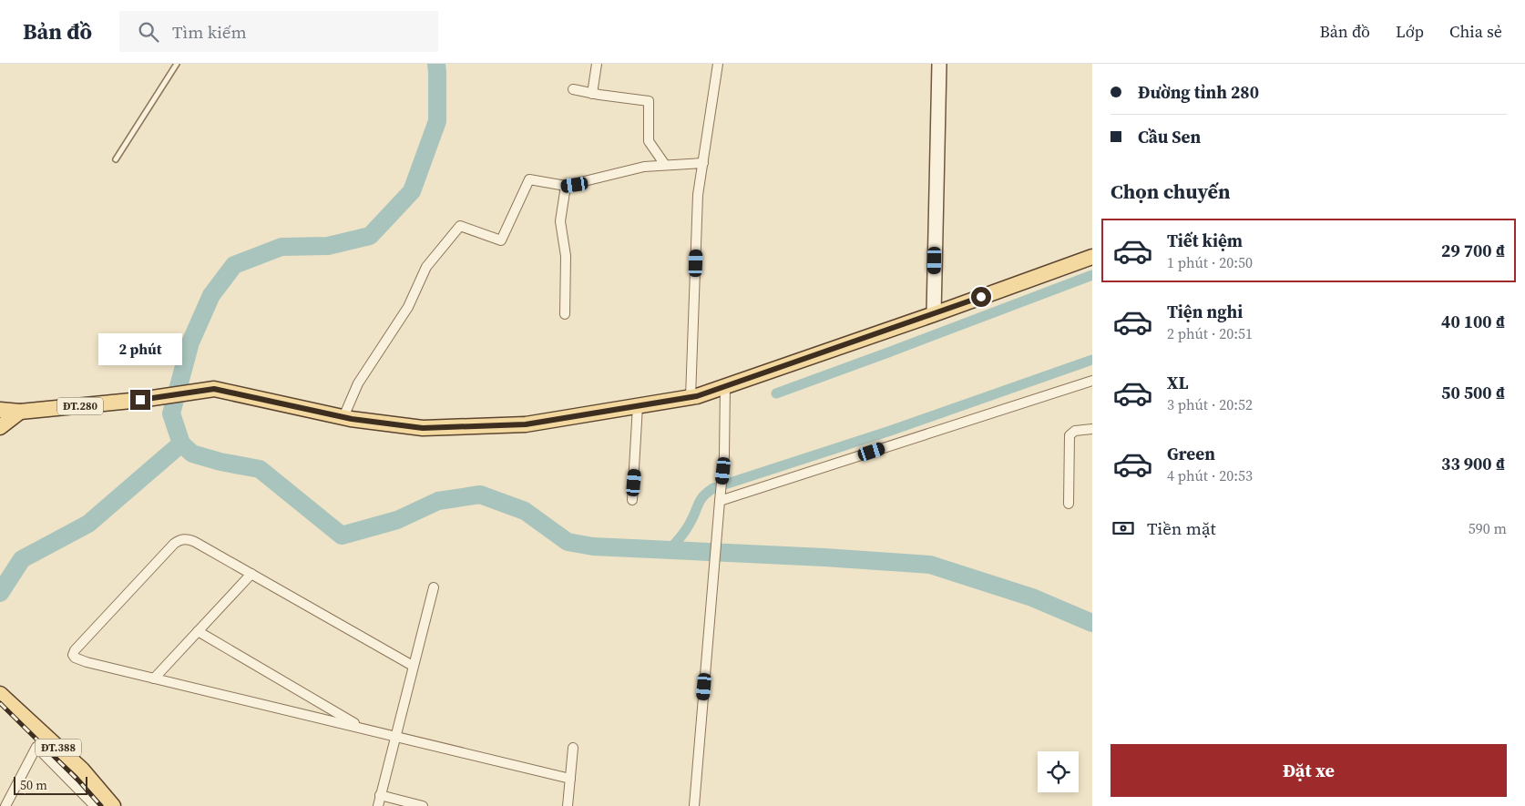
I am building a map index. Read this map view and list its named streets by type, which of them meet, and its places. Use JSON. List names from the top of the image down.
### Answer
{
  "streets": {
    "main road": ["ĐT.280", "ĐT.388"]
  },
  "scale_bar": "50 m",
  "page": {
    "header": "Bản đồ",
    "search": "Tìm kiếm",
    "nav": ["Bản đồ", "Lớp", "Chia sẻ"],
    "banner": ["Đường tỉnh 280", "Cầu Sen"],
    "heading": "Chọn chuyến",
    "list": [
      {
        "name": "Tiết kiệm",
        "note": "1 phút · 20:50",
        "value": "29 700 ₫"
      },
      {
        "name": "Tiện nghi",
        "note": "2 phút · 20:51",
        "value": "40 100 ₫"
      },
      {
        "name": "XL",
        "note": "3 phút · 20:52",
        "value": "50 500 ₫"
      },
      {
        "name": "Green",
        "note": "4 phút · 20:53",
        "value": "33 900 ₫"
      }
    ],
    "bubble": "2 phút",
    "pay": ["Tiền mặt", "590 m"],
    "buttons": "Đặt xe",
    "scale": "50 m"
  }
}
